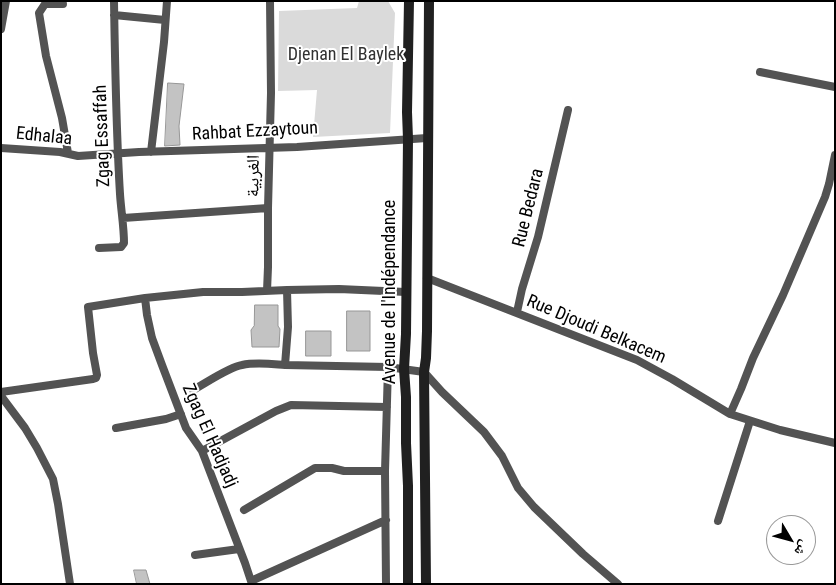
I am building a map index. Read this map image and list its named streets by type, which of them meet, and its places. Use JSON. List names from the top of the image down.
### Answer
{
  "streets": {
    "main road": ["Avenue de l'Indépendance"],
    "street": [
      "Rahbat Ezzaytoun",
      "Zgag Essaffah",
      "Edhalaa",
      "الغربية",
      "Rue Bedara",
      "Rue Djoudi Belkacem",
      "Zgag El Hadjadj"
    ]
  },
  "crossings": [
    ["Rahbat Ezzaytoun", "Zgag Essaffah"],
    ["Rahbat Ezzaytoun", "Edhalaa"],
    ["Rahbat Ezzaytoun", "الغربية"],
    ["Rahbat Ezzaytoun", "Avenue de l'Indépendance"],
    ["Rue Bedara", "Rue Djoudi Belkacem"],
    ["Avenue de l'Indépendance", "Rue Djoudi Belkacem"]
  ],
  "parks": ["Djenan El Baylek"],
  "north": "bottom right"
}
